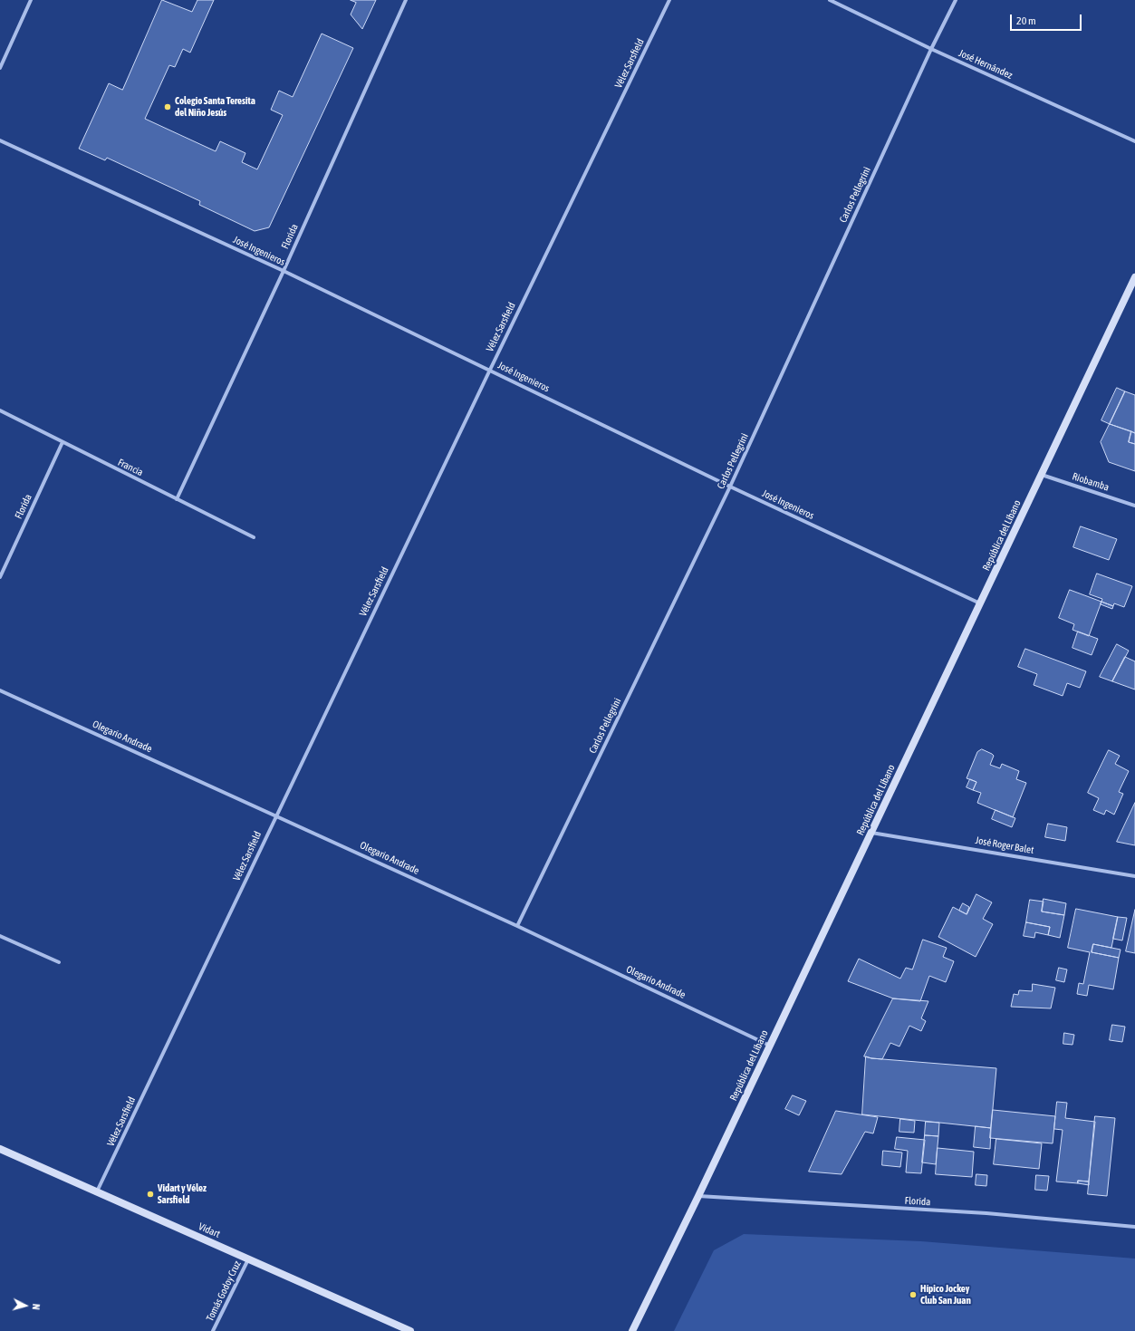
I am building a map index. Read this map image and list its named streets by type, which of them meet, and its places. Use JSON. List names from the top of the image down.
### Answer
{
  "streets": {
    "main road": ["República del Líbano", "Vidart"],
    "street": [
      "Vélez Sarsfield",
      "José Hernández",
      "Carlos Pellegrini",
      "Florida",
      "José Ingenieros",
      "Francia",
      "Riobamba",
      "Olegario Andrade",
      "José Roger Balet",
      "Tomás Godoy Cruz"
    ]
  },
  "crossings": [
    ["Vélez Sarsfield", "José Ingenieros"],
    ["Vélez Sarsfield", "Olegario Andrade"],
    ["Vélez Sarsfield", "Vidart"],
    ["José Hernández", "Carlos Pellegrini"],
    ["Carlos Pellegrini", "José Ingenieros"],
    ["Carlos Pellegrini", "Olegario Andrade"],
    ["Florida", "José Ingenieros"],
    ["Florida", "Francia"],
    ["Florida", "República del Líbano"],
    ["José Ingenieros", "República del Líbano"],
    ["Riobamba", "República del Líbano"],
    ["República del Líbano", "Olegario Andrade"],
    ["República del Líbano", "José Roger Balet"],
    ["Vidart", "Tomás Godoy Cruz"]
  ],
  "places": ["Colegio Santa Teresita del Niño Jesús", "Vidart y Vélez Sarsfield", "Hípico Jockey Club San Juan"],
  "scale_bar": "20 m",
  "north": "right"
}
